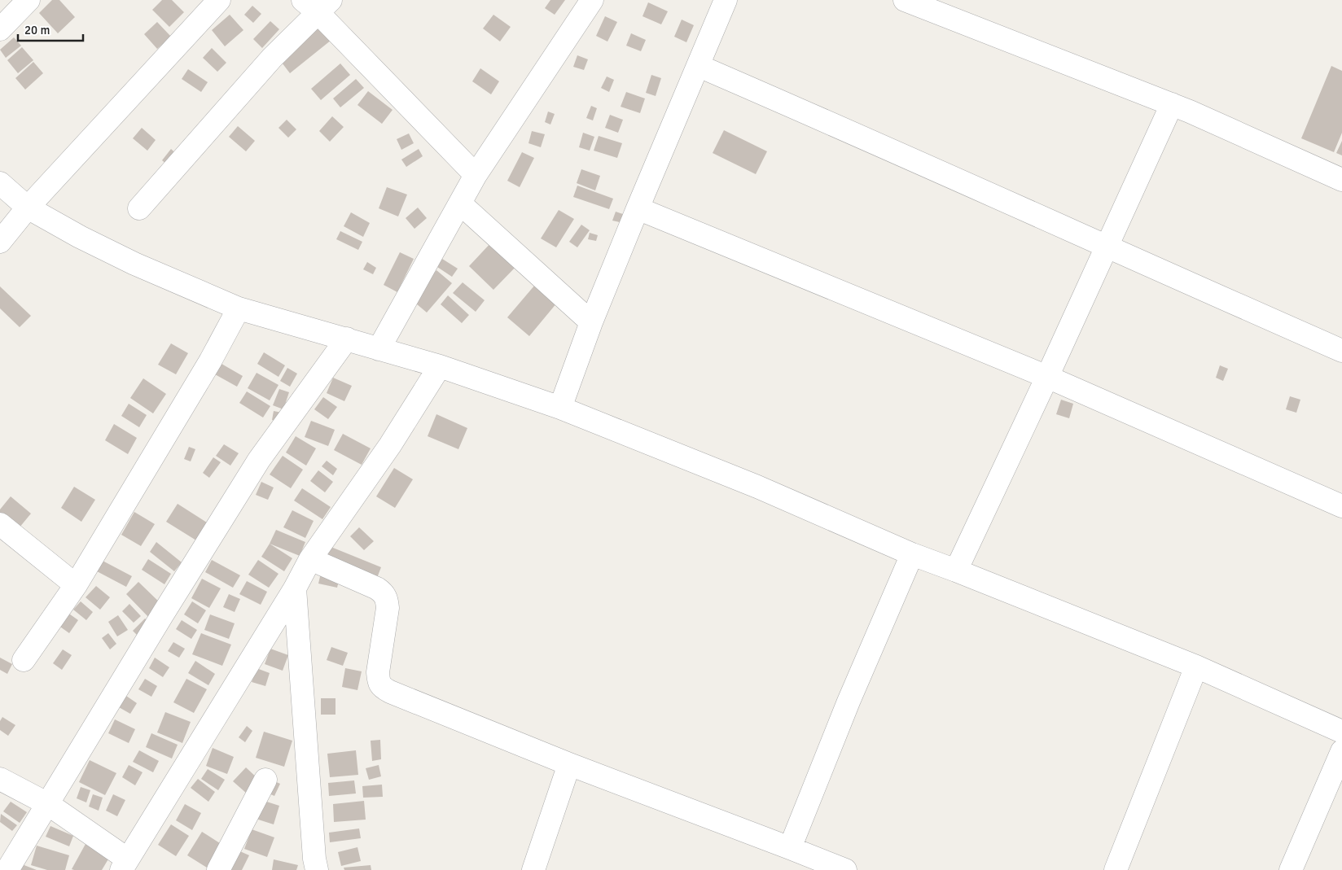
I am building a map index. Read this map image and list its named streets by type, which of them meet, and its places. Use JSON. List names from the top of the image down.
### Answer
{
  "scale_bar": "20 m"
}
